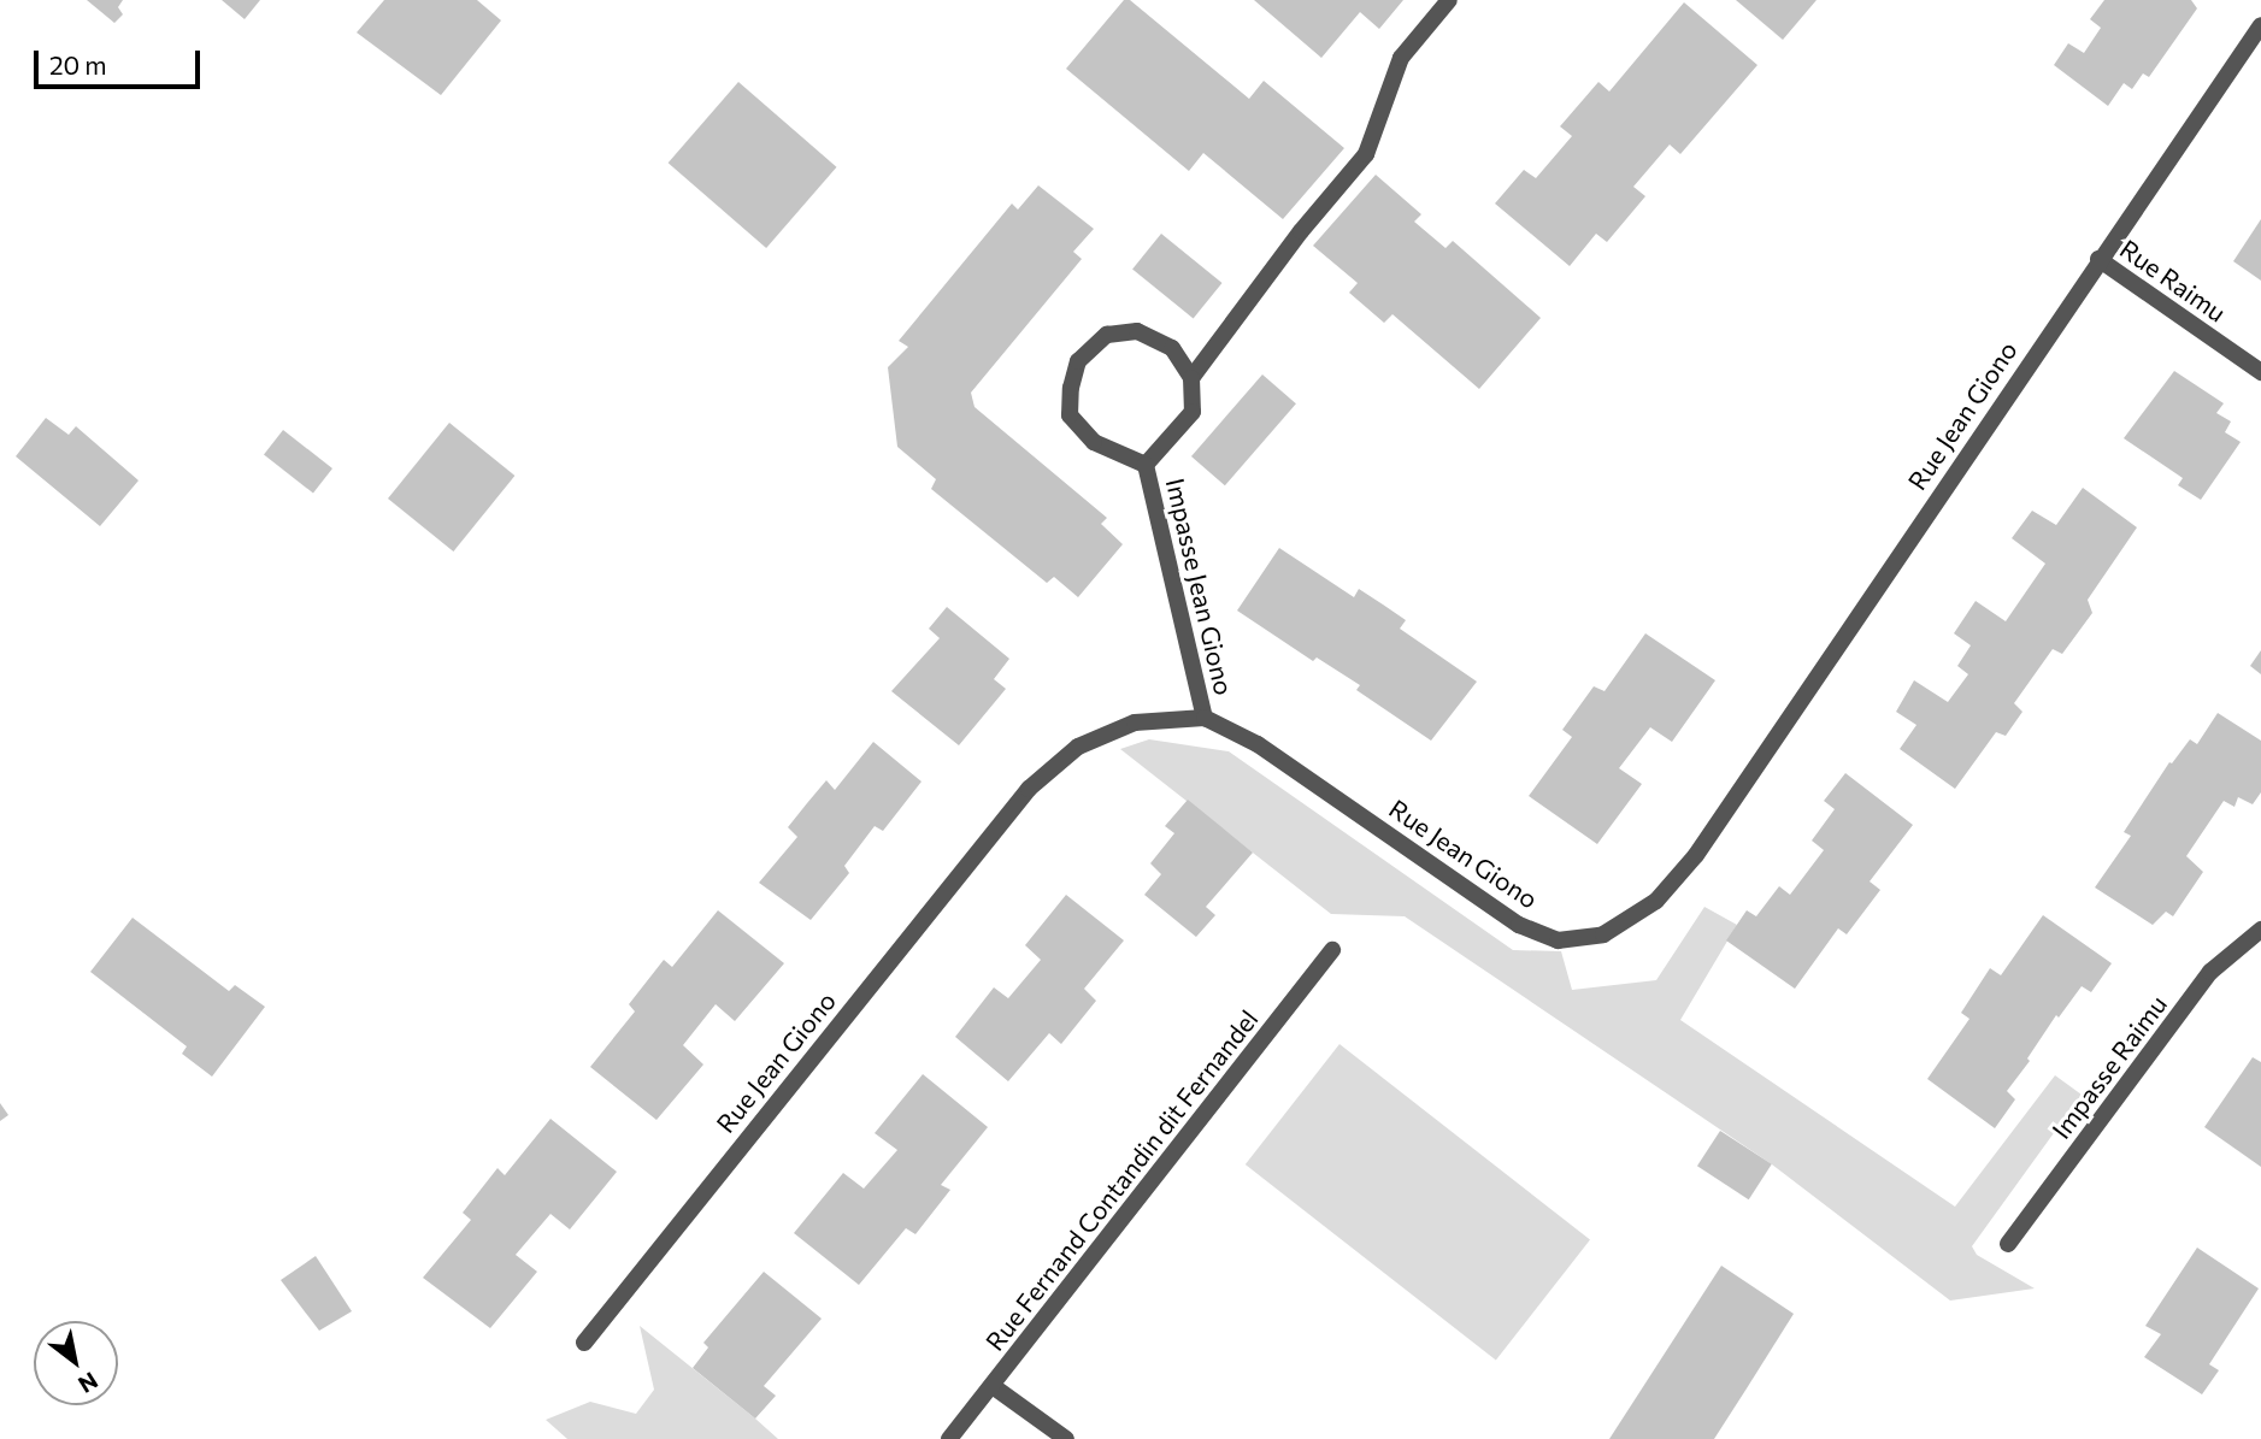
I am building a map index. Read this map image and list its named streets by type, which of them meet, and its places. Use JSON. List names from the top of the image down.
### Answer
{
  "streets": {
    "street": [
      "Rue Raimu",
      "Rue Jean Giono",
      "Impasse Jean Giono",
      "Impasse Raimu",
      "Rue Fernand Contandin dit Fernandel"
    ]
  },
  "crossings": [
    ["Rue Raimu", "Rue Jean Giono"],
    ["Rue Jean Giono", "Impasse Jean Giono"]
  ],
  "scale_bar": "20 m",
  "north": "bottom right"
}
